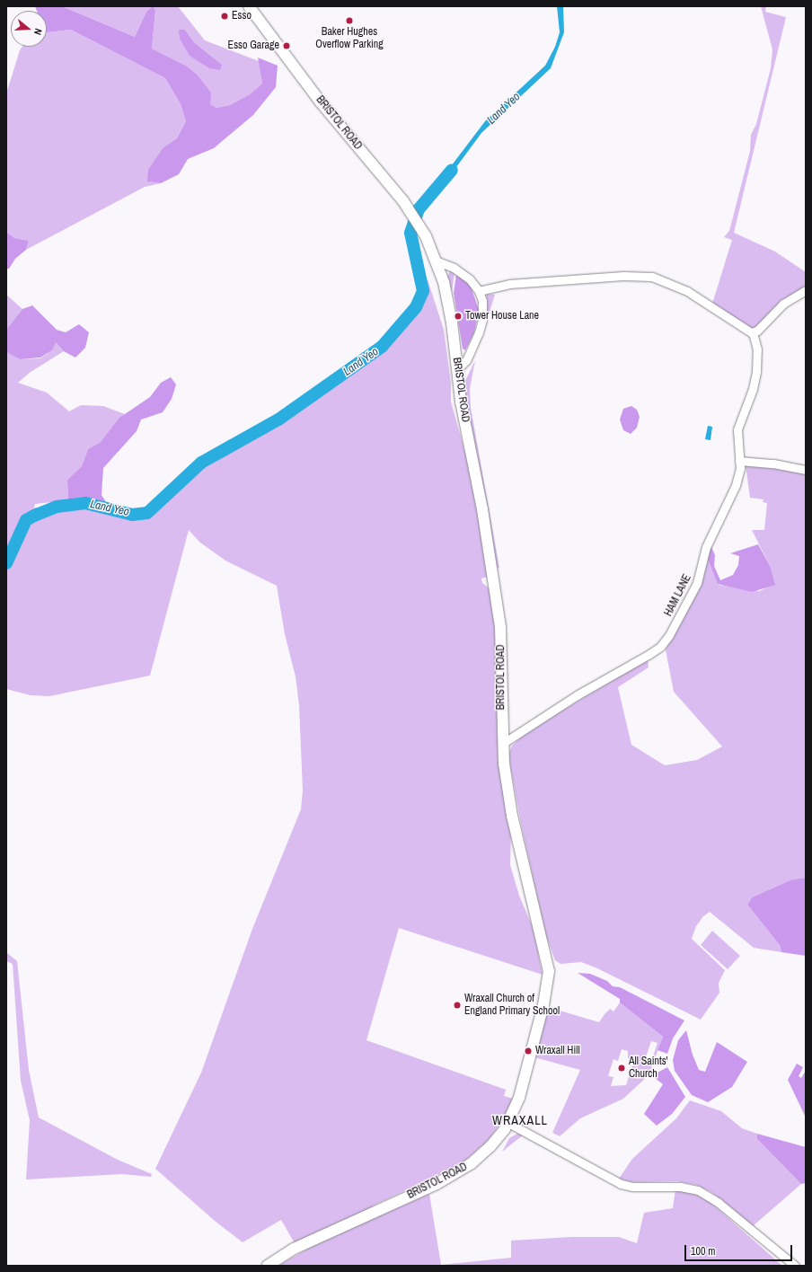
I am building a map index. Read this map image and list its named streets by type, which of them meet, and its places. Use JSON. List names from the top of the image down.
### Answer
{
  "streets": {
    "main road": ["BRISTOL ROAD"],
    "street": ["HAM LANE"]
  },
  "crossings": [
    ["BRISTOL ROAD", "HAM LANE"]
  ],
  "districts": ["WRAXALL"],
  "water": ["Land Yeo"],
  "places": [
    "Esso",
    "Baker Hughes Overflow Parking",
    "Esso Garage",
    "Tower House Lane",
    "Wraxall Church of England Primary School",
    "Wraxall Hill",
    "All Saints' Church"
  ],
  "scale_bar": "100 m",
  "north": "right"
}
